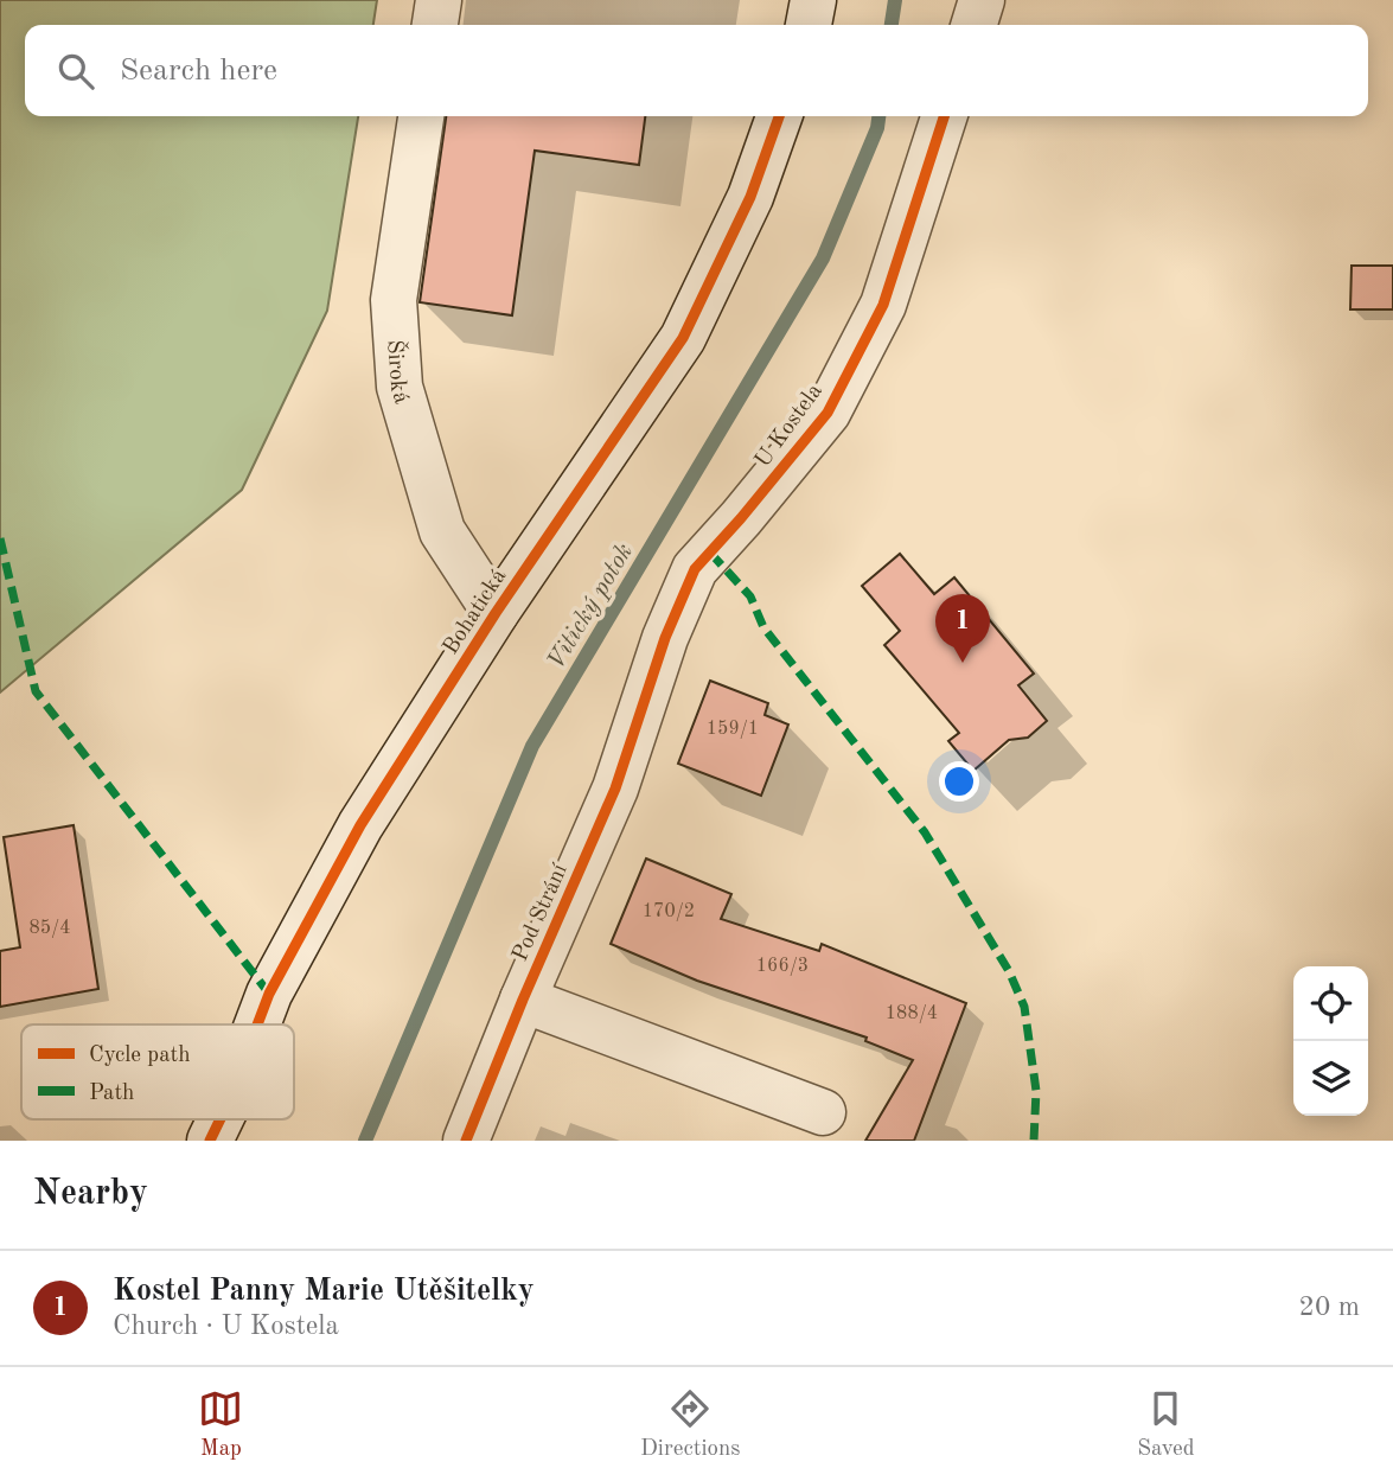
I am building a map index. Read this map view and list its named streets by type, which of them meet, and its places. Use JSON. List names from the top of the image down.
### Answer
{
  "streets": {
    "street": [
      "Široká",
      "U Kostela",
      "Bohatická",
      "Pod Strání"
    ]
  },
  "crossings": [
    ["Široká", "Bohatická"],
    ["U Kostela", "Pod Strání"]
  ],
  "water": ["Vitický potok"],
  "house_numbers": [
    "159/1",
    "170/2",
    "85/4",
    "166/3",
    "188/4"
  ],
  "legend": ["Cycle path", "Path"],
  "page": {
    "search": "Search here",
    "pins": "1",
    "heading": "Nearby",
    "list": [
      {
        "mark": "1",
        "name": "Kostel Panny Marie Utěšitelky",
        "note": "Church · U Kostela",
        "value": "20 m"
      }
    ],
    "nav": ["Map", "Directions", "Saved"]
  }
}
